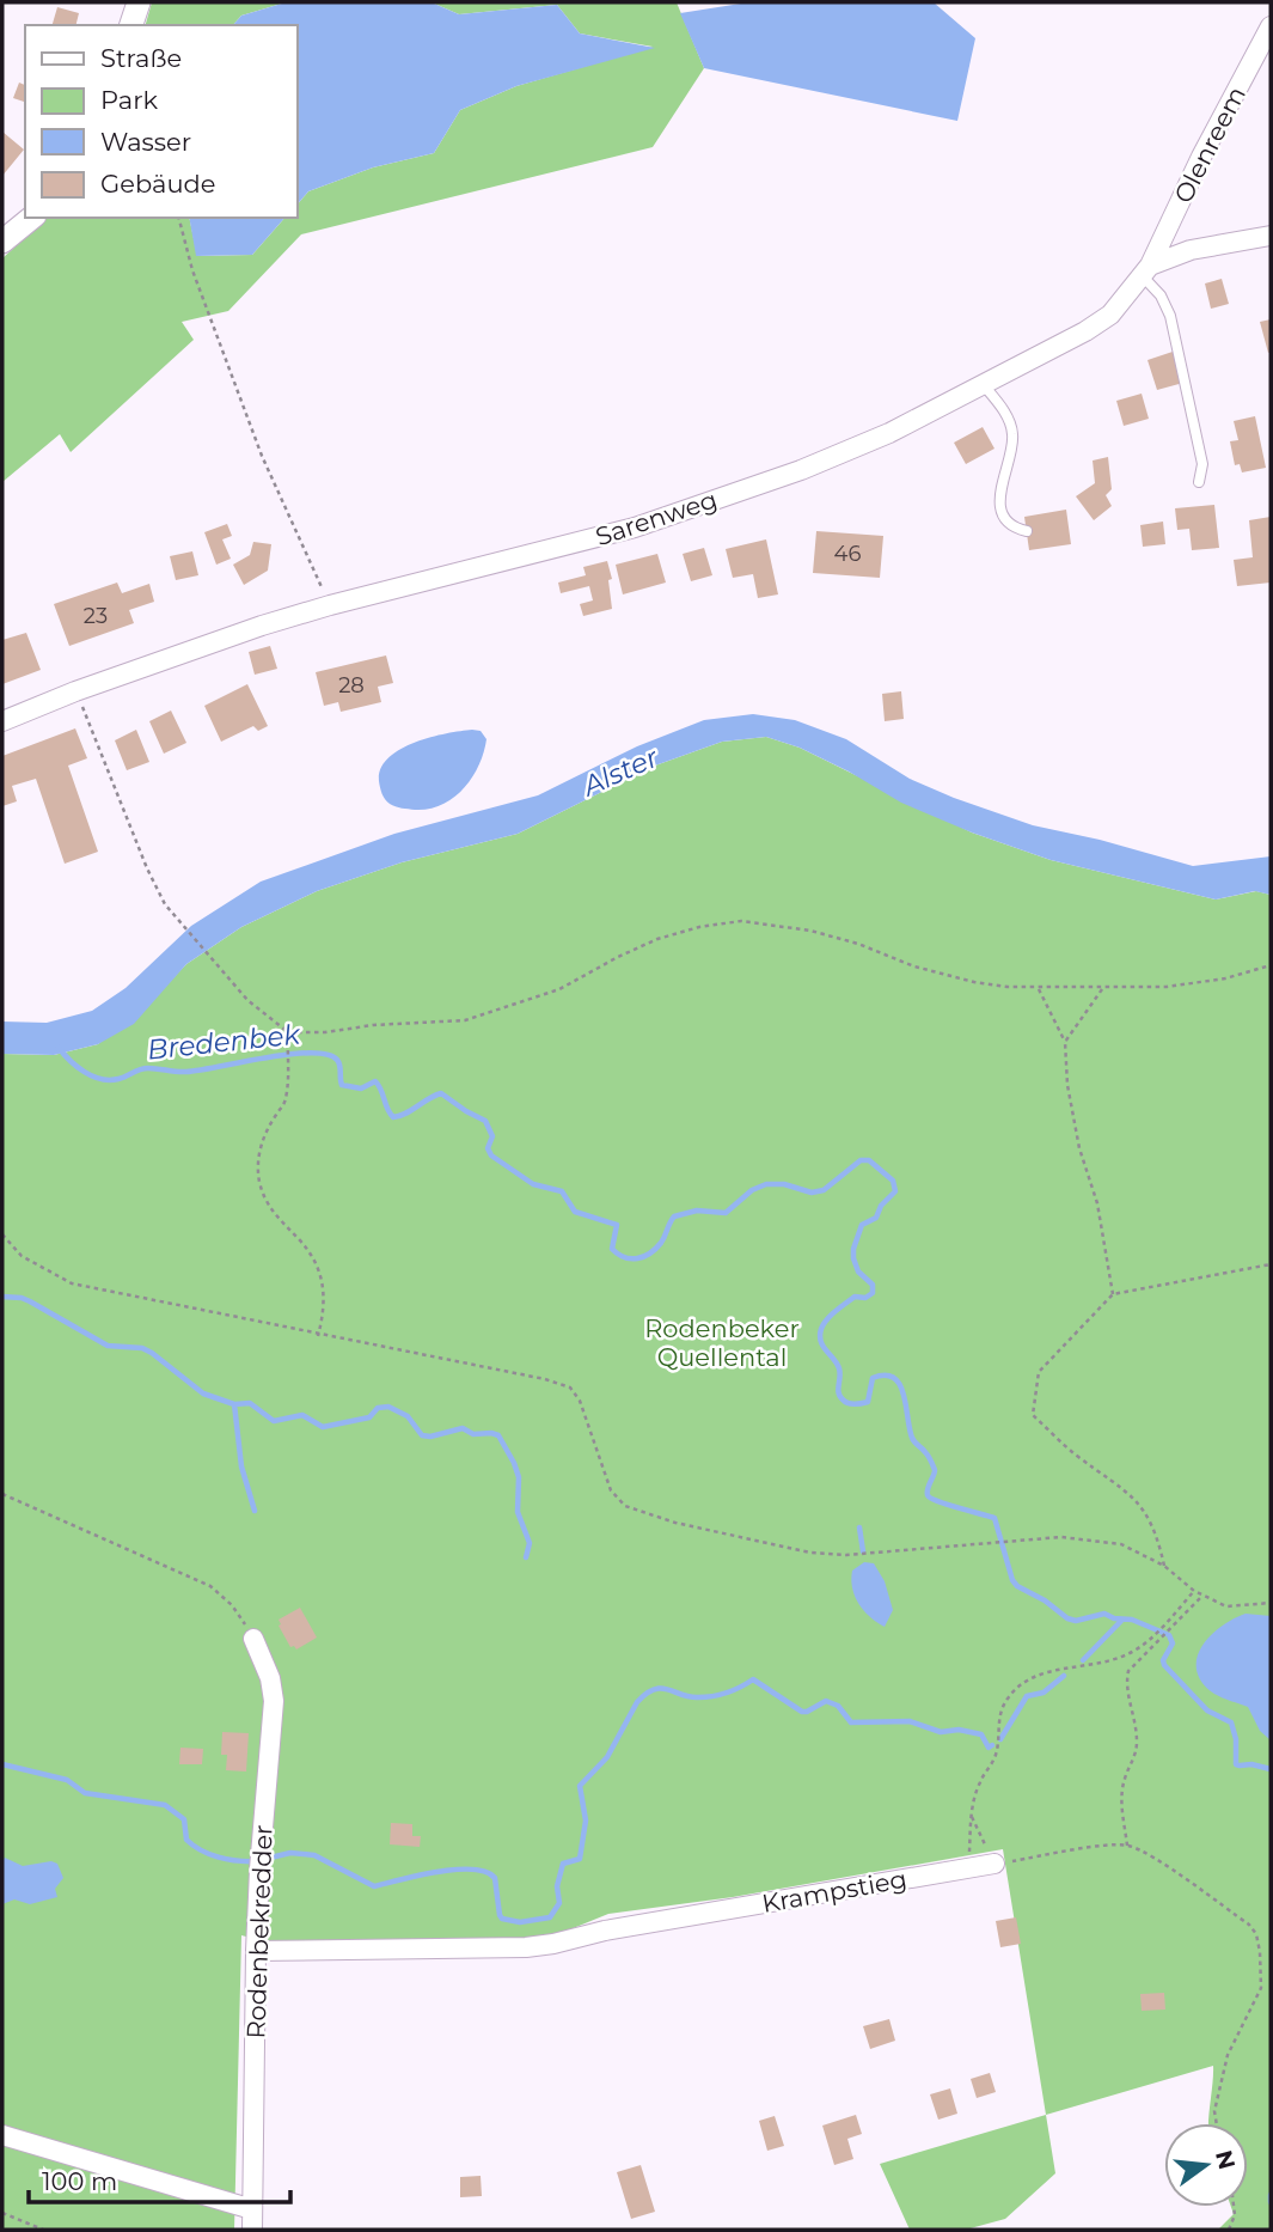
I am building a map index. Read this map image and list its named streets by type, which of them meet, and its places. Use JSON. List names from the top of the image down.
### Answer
{
  "streets": {
    "street": [
      "Olenreem",
      "Sarenweg",
      "Krampstieg",
      "Rodenbekredder"
    ]
  },
  "crossings": [
    ["Olenreem", "Sarenweg"],
    ["Krampstieg", "Rodenbekredder"]
  ],
  "water": ["Alster", "Bredenbek"],
  "parks": ["Rodenbeker Quellental"],
  "house_numbers": ["46", "23", "28"],
  "legend": [
    "Straße",
    "Park",
    "Wasser",
    "Gebäude"
  ],
  "scale_bar": "100 m",
  "north": "right"
}
